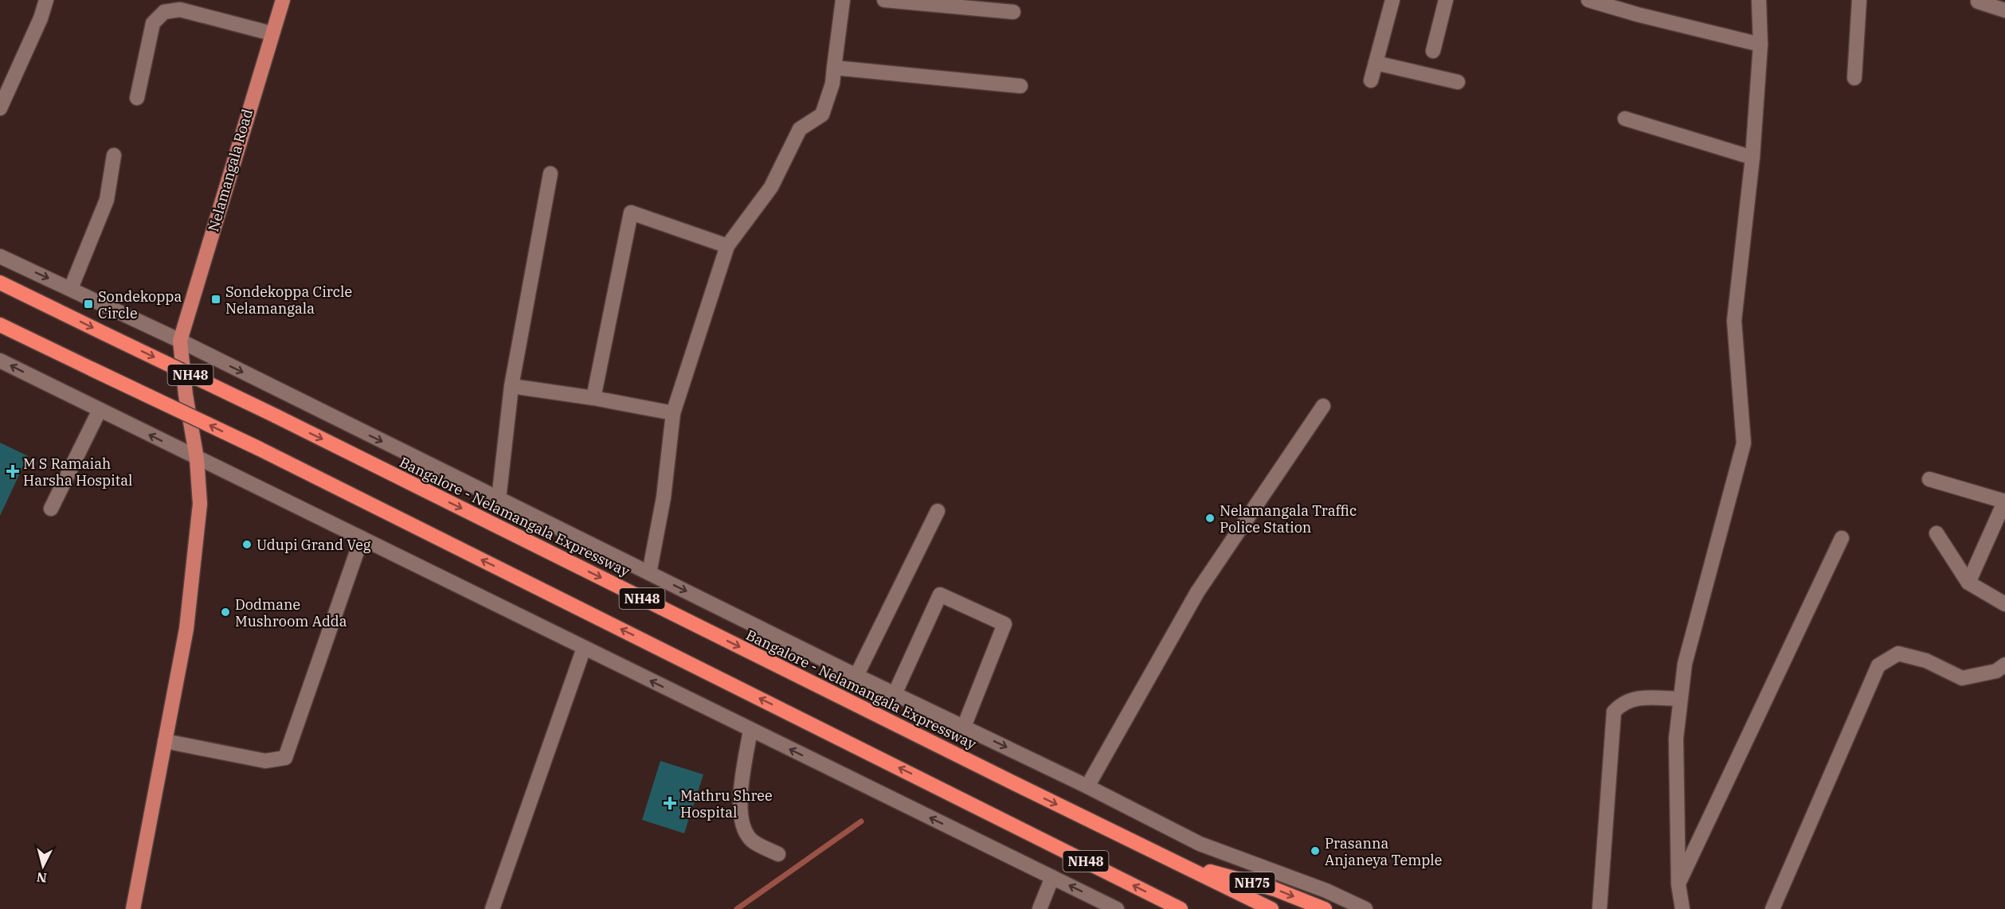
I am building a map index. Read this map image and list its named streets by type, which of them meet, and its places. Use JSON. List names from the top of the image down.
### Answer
{
  "streets": {
    "highway": ["NH48", "Bangalore - Nelamangala Expressway", "NH75"],
    "main road": ["Nelamangala Road"]
  },
  "crossings": [
    ["Bangalore - Nelamangala Expressway", "NH75"]
  ],
  "places": {
    "transit": ["Sondekoppa Circle Nelamangala", "Sondekoppa Circle"],
    "health": ["M S Ramaiah Harsha Hospital", "Mathru Shree Hospital"],
    "other": [
      "Nelamangala Traffic Police Station",
      "Udupi Grand Veg",
      "Dodmane Mushroom Adda",
      "Prasanna Anjaneya Temple"
    ]
  },
  "north": "bottom"
}
